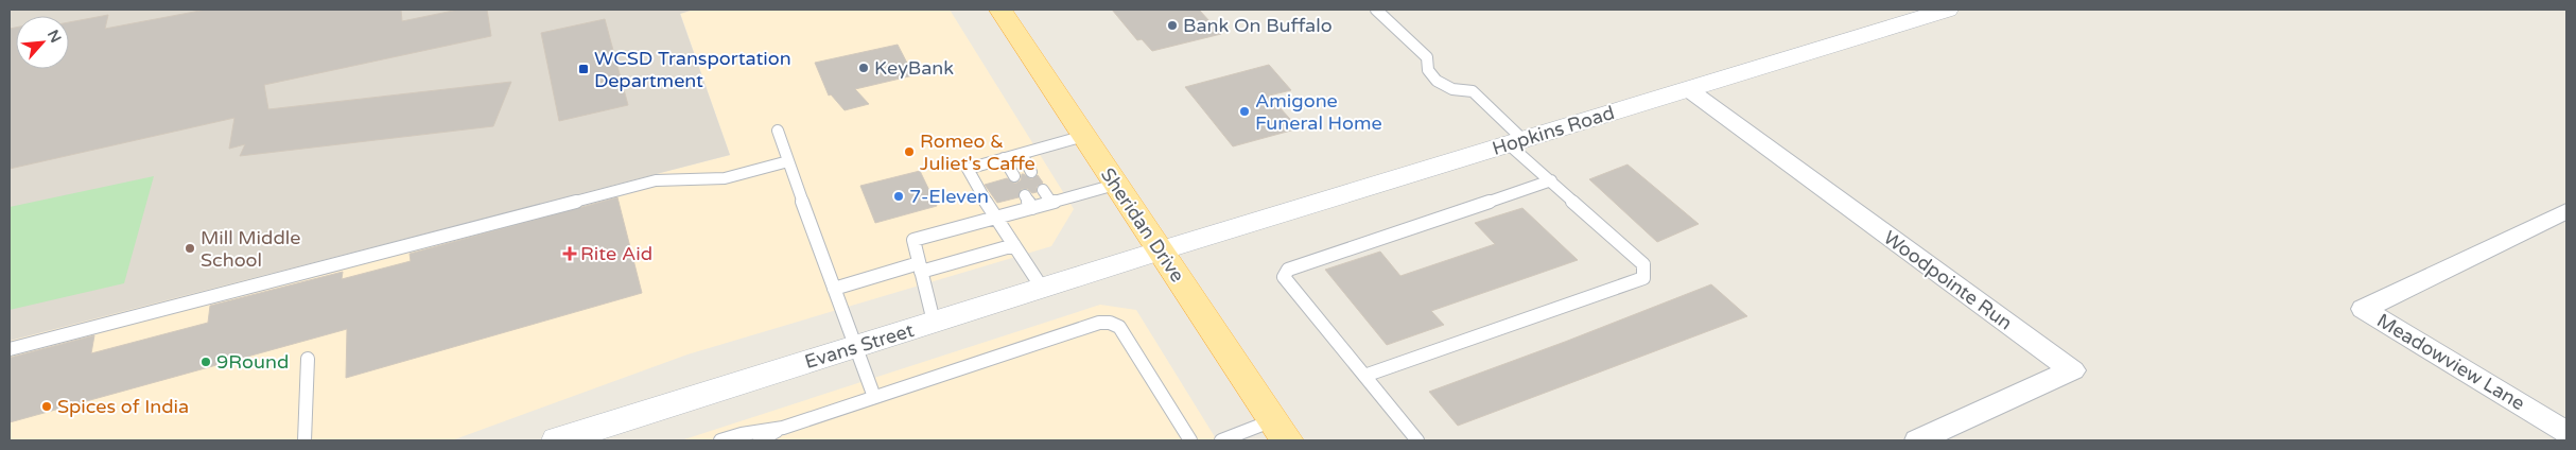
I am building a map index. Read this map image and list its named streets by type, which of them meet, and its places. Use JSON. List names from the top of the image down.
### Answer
{
  "streets": {
    "main road": ["Sheridan Drive"],
    "street": [
      "Hopkins Road",
      "Woodpointe Run",
      "Evans Street",
      "Meadowview Lane"
    ]
  },
  "crossings": [
    ["Hopkins Road", "Sheridan Drive"],
    ["Hopkins Road", "Woodpointe Run"],
    ["Hopkins Road", "Evans Street"],
    ["Sheridan Drive", "Evans Street"]
  ],
  "places": {
    "other": [
      "Bank On Buffalo",
      "KeyBank",
      "Amigone Funeral Home",
      "Romeo & Juliet's Caffe",
      "7-Eleven",
      "Mill Middle School",
      "9Round",
      "Spices of India"
    ],
    "transit": ["WCSD Transportation Department"],
    "health": ["Rite Aid"]
  },
  "north": "top right"
}
